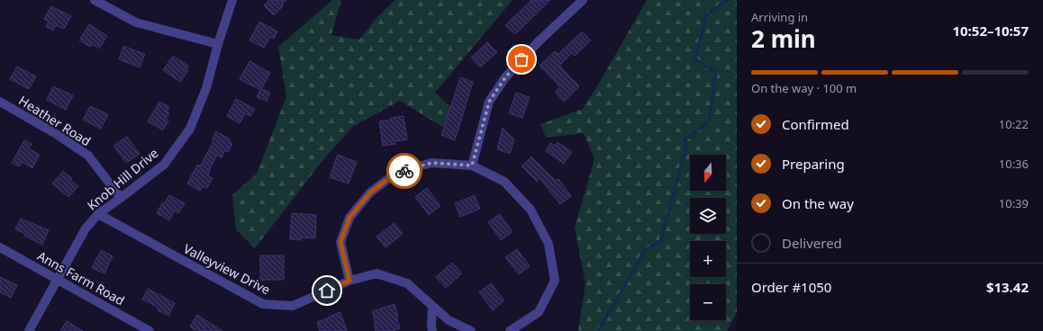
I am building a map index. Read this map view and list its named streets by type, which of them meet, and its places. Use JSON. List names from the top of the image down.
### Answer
{
  "streets": {
    "street": [
      "Heather Road",
      "Knob Hill Drive",
      "Valleyview Drive",
      "Anns Farm Road"
    ]
  },
  "crossings": [
    ["Heather Road", "Knob Hill Drive"],
    ["Knob Hill Drive", "Valleyview Drive"],
    ["Knob Hill Drive", "Anns Farm Road"]
  ],
  "north": "bottom",
  "page": {
    "heading": ["2 min", "Arriving in", "10:52–10:57"],
    "panel": ["Order #1050", "$13.42"],
    "bar": "On the way · 100 m",
    "list": [
      ["Confirmed", "10:22"],
      ["Preparing", "10:36"],
      ["On the way", "10:39"],
      "Delivered"
    ],
    "map_buttons": ["+", "−"]
  }
}
